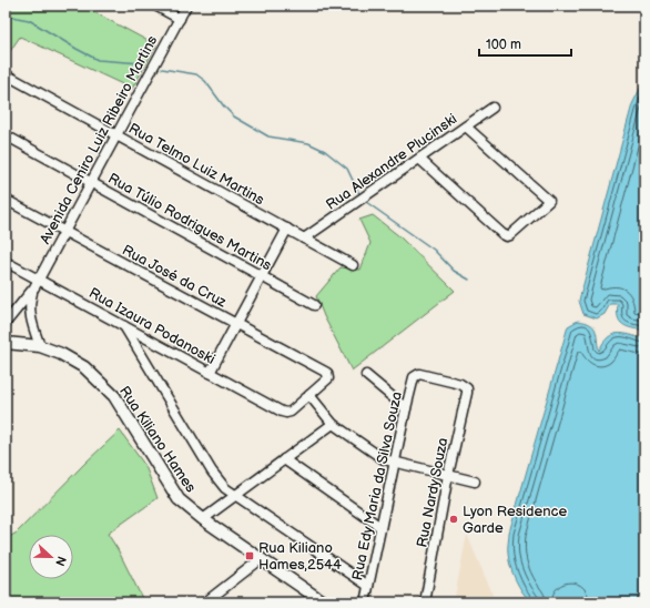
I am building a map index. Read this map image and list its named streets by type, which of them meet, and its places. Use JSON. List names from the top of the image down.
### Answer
{
  "streets": {
    "main road": ["Rua Kiliano Hames"],
    "street": [
      "Avenida Ceniro Luiz Ribeiro Martins",
      "Rua Alexandre Plucinski",
      "Rua Telmo Luiz Martins",
      "Rua Túlio Rodrigues Martins",
      "Rua José da Cruz",
      "Rua Izaura Podanoski",
      "Rua Edy Maria da Silva Souza",
      "Rua Nardy Souza"
    ]
  },
  "crossings": [
    ["Avenida Ceniro Luiz Ribeiro Martins", "Rua Telmo Luiz Martins"],
    ["Avenida Ceniro Luiz Ribeiro Martins", "Rua Túlio Rodrigues Martins"],
    ["Avenida Ceniro Luiz Ribeiro Martins", "Rua José da Cruz"],
    ["Avenida Ceniro Luiz Ribeiro Martins", "Rua Izaura Podanoski"],
    ["Avenida Ceniro Luiz Ribeiro Martins", "Rua Kiliano Hames"],
    ["Rua Alexandre Plucinski", "Rua Telmo Luiz Martins"],
    ["Rua José da Cruz", "Rua Izaura Podanoski"],
    ["Rua Edy Maria da Silva Souza", "Rua Nardy Souza"]
  ],
  "places": {
    "other": ["Lyon Residence Garde"],
    "transit": ["Rua Kiliano Hames,2544"]
  },
  "scale_bar": "100 m",
  "north": "right"
}
